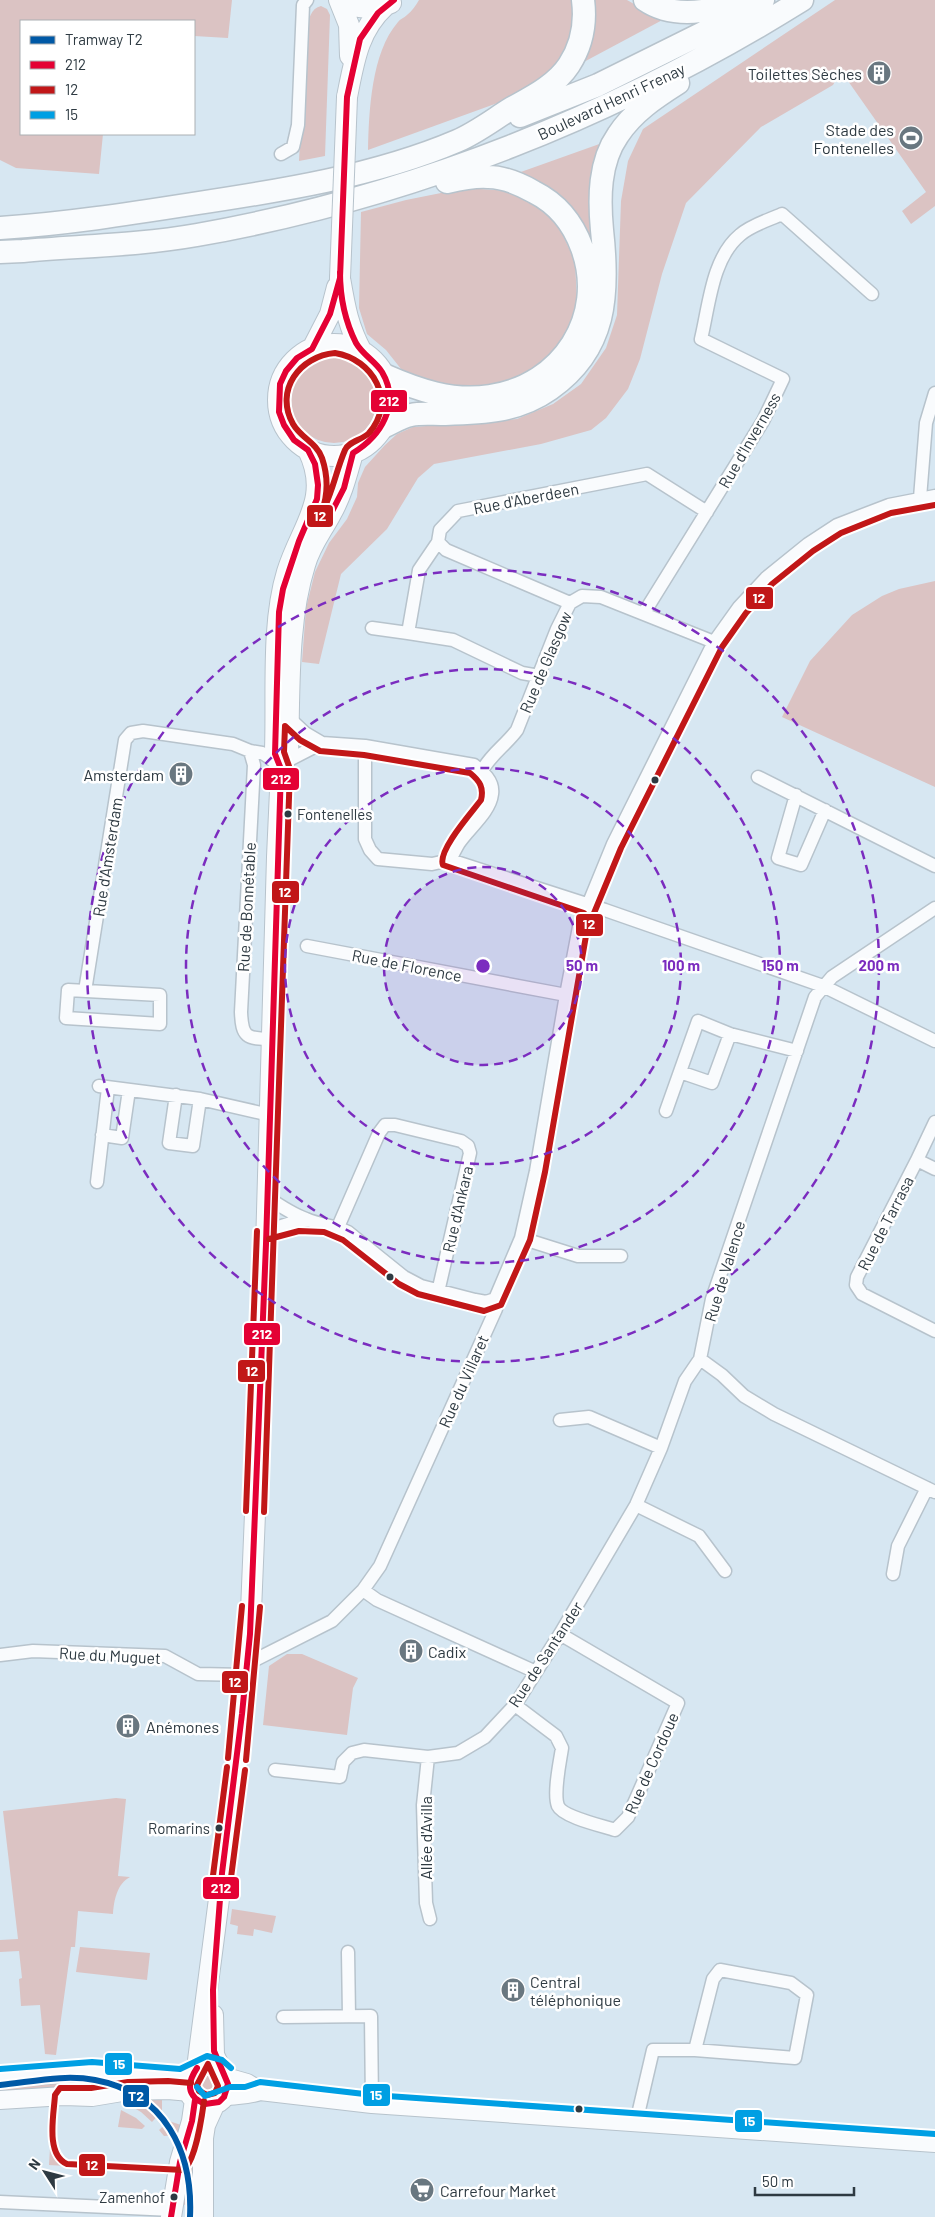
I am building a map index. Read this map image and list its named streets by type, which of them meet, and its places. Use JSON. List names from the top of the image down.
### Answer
{
  "streets": {
    "highway": ["Boulevard Henri Frenay"],
    "main road": ["Rue de Bonnétable"],
    "street": [
      "Rue d'Inverness",
      "Rue d'Aberdeen",
      "Rue de Glasgow",
      "Rue d'Amsterdam",
      "Rue de Florence",
      "Rue d'Ankara",
      "Rue de Tarrasa",
      "Rue de Valence",
      "Rue du Villaret",
      "Rue de Santander",
      "Rue du Muguet",
      "Rue de Cordoue",
      "Allée d'Avilla"
    ]
  },
  "crossings": [
    ["Rue d'Inverness", "Rue d'Aberdeen"],
    ["Rue d'Inverness", "Rue de Glasgow"],
    ["Rue de Glasgow", "Rue du Villaret"],
    ["Rue d'Amsterdam", "Rue de Bonnétable"],
    ["Rue de Bonnétable", "Rue du Villaret"],
    ["Rue de Bonnétable", "Rue du Muguet"],
    ["Rue de Florence", "Rue du Villaret"],
    ["Rue de Valence", "Rue de Santander"],
    ["Rue du Villaret", "Rue du Muguet"],
    ["Rue de Santander", "Rue de Cordoue"],
    ["Rue de Santander", "Allée d'Avilla"]
  ],
  "places": {
    "building": [
      "Toilettes Sèches",
      "Amsterdam",
      "Cadix",
      "Anémones",
      "Central téléphonique"
    ],
    "sports": ["Stade des Fontenelles"],
    "other": ["Fontenelles", "Romarins", "Zamenhof"],
    "supermarket": ["Carrefour Market"]
  },
  "lines": [
    "transit line 212",
    "transit line 12",
    "transit line 15",
    "tram line T2"
  ],
  "legend": [
    "Tramway T2",
    "212",
    "12",
    "15"
  ],
  "scale_bar": "50 m",
  "north": "top left",
  "rings": [
    "50 m",
    "100 m",
    "150 m",
    "200 m"
  ]
}
